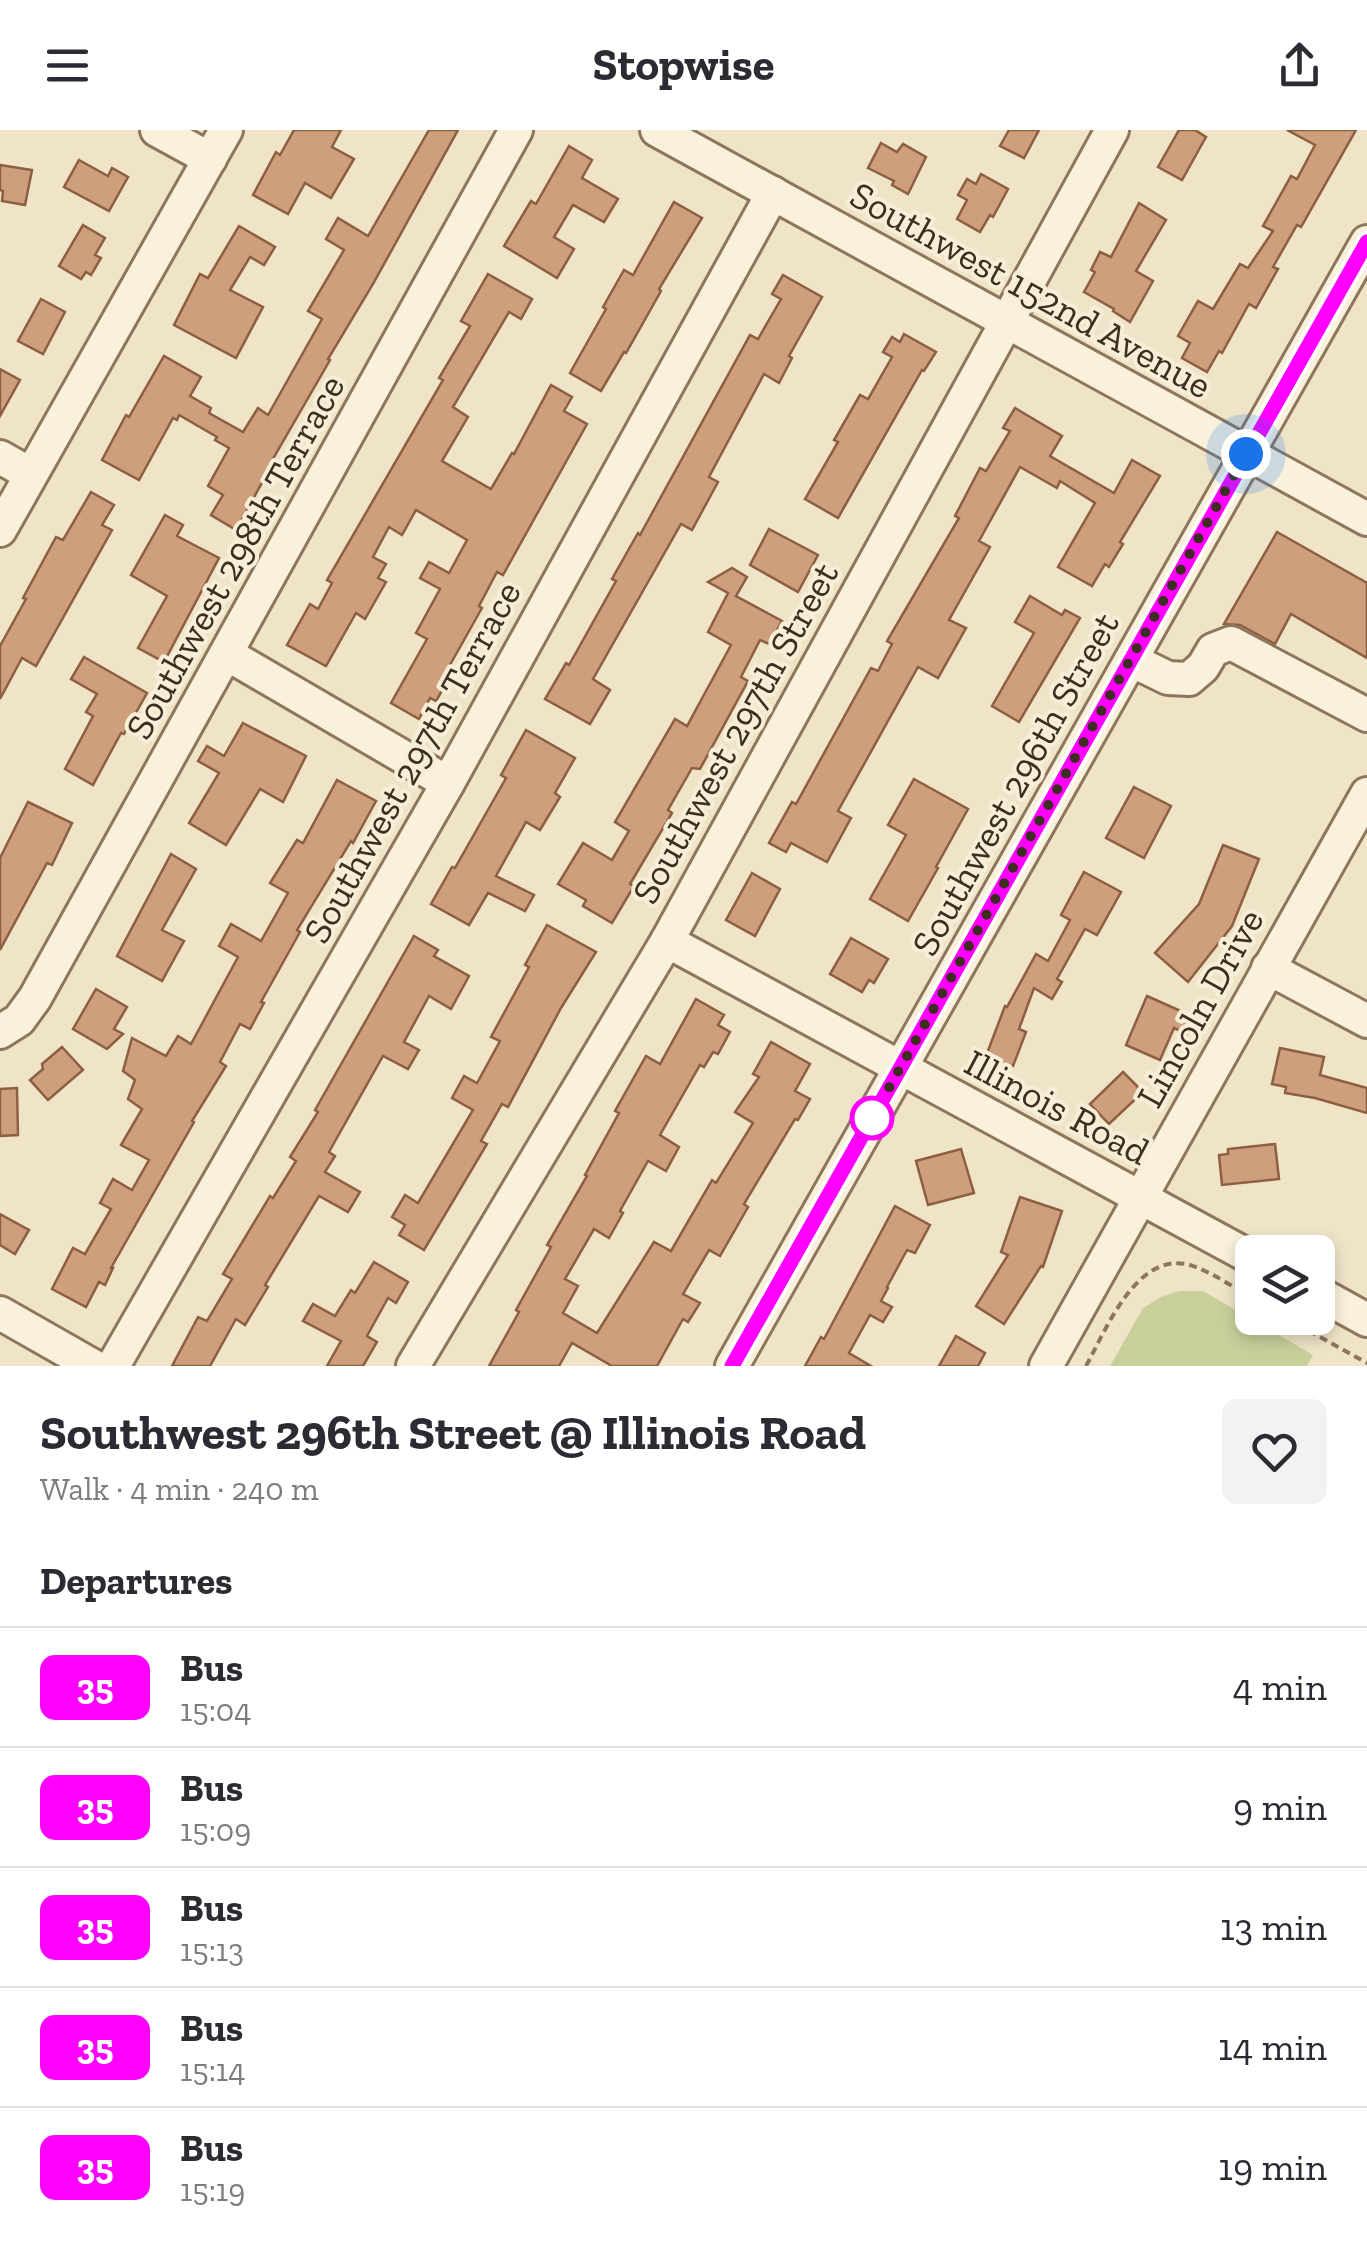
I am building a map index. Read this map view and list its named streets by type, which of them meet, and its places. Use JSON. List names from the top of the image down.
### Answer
{
  "streets": {
    "street": [
      "Southwest 152nd Avenue",
      "Southwest 298th Terrace",
      "Southwest 297th Street",
      "Southwest 297th Terrace",
      "Southwest 296th Street",
      "Lincoln Drive",
      "Illinois Road"
    ]
  },
  "crossings": [
    ["Southwest 152nd Avenue", "Southwest 297th Street"],
    ["Southwest 152nd Avenue", "Southwest 297th Terrace"],
    ["Southwest 152nd Avenue", "Southwest 296th Street"],
    ["Southwest 297th Street", "Illinois Road"],
    ["Southwest 296th Street", "Illinois Road"],
    ["Lincoln Drive", "Illinois Road"]
  ],
  "lines": ["bus line 35"],
  "page": {
    "header": "Stopwise",
    "heading": [
      ["Southwest 296th Street @ Illinois Road", "Walk · 4 min · 240 m"],
      "Departures"
    ],
    "list": [
      {
        "mark": "35",
        "name": "Bus",
        "note": "15:04",
        "value": "4 min"
      },
      {
        "mark": "35",
        "name": "Bus",
        "note": "15:09",
        "value": "9 min"
      },
      {
        "mark": "35",
        "name": "Bus",
        "note": "15:13",
        "value": "13 min"
      },
      {
        "mark": "35",
        "name": "Bus",
        "note": "15:14",
        "value": "14 min"
      },
      {
        "mark": "35",
        "name": "Bus",
        "note": "15:19",
        "value": "19 min"
      }
    ]
  }
}
